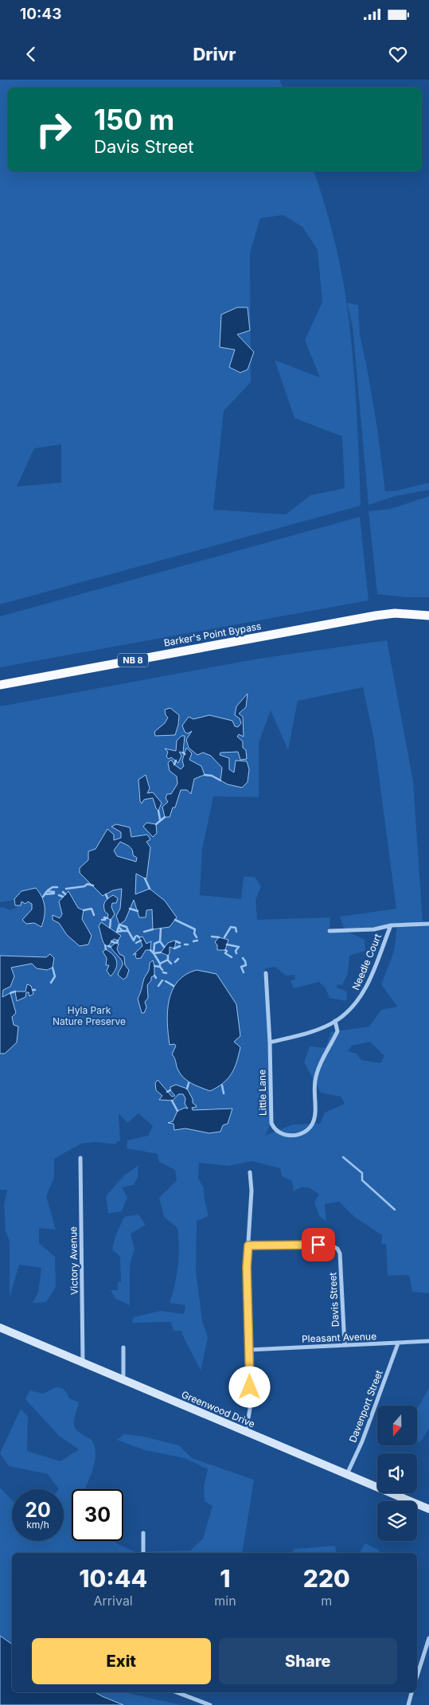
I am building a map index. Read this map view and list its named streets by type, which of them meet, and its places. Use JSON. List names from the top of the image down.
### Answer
{
  "streets": {
    "highway": ["Barker's Point Bypass", "NB 8"],
    "main road": ["Greenwood Drive"],
    "street": [
      "Needle Court",
      "Little Lane",
      "Victory Avenue",
      "Davis Street",
      "Pleasant Avenue",
      "Davenport Street"
    ]
  },
  "crossings": [
    ["Needle Court", "Little Lane"],
    ["Victory Avenue", "Greenwood Drive"],
    ["Davis Street", "Pleasant Avenue"],
    ["Pleasant Avenue", "Davenport Street"],
    ["Davenport Street", "Greenwood Drive"]
  ],
  "parks": ["Hyla Park Nature Preserve"],
  "north": "bottom",
  "page": {
    "status": "10:43",
    "header": "Drivr",
    "turn": ["150 m", "Davis Street"],
    "speed": "20 km/h",
    "limit": "30",
    "eta": [
      "10:44",
      "Arrival",
      "1",
      "min",
      "220",
      "m"
    ],
    "buttons": ["Exit", "Share"]
  }
}
